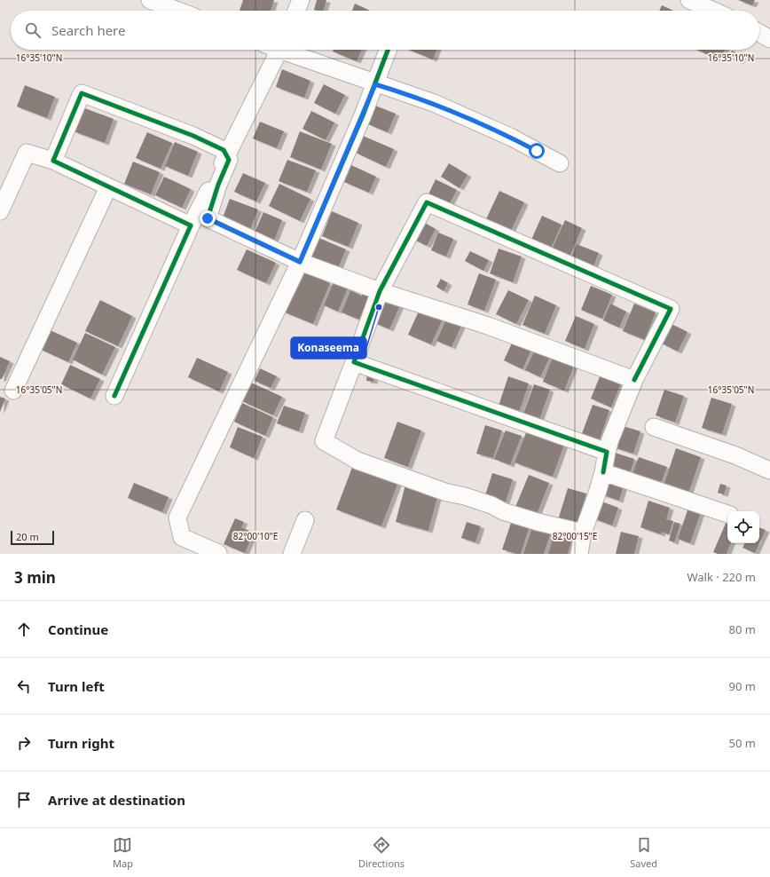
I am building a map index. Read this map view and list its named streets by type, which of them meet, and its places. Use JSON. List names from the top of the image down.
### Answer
{
  "places": ["Konaseema"],
  "scale_bar": "20 m",
  "page": {
    "search": "Search here",
    "scale": "20 m",
    "heading": ["3 min", "Walk · 220 m"],
    "list": [
      ["Continue", "80 m"],
      ["Turn left", "90 m"],
      ["Turn right", "50 m"],
      "Arrive at destination"
    ],
    "nav": ["Map", "Directions", "Saved"]
  },
  "coordinates": [
    "16°35'10\"N",
    "16°35'05\"N",
    "82°00'10\"E",
    "82°00'15\"E"
  ]
}
